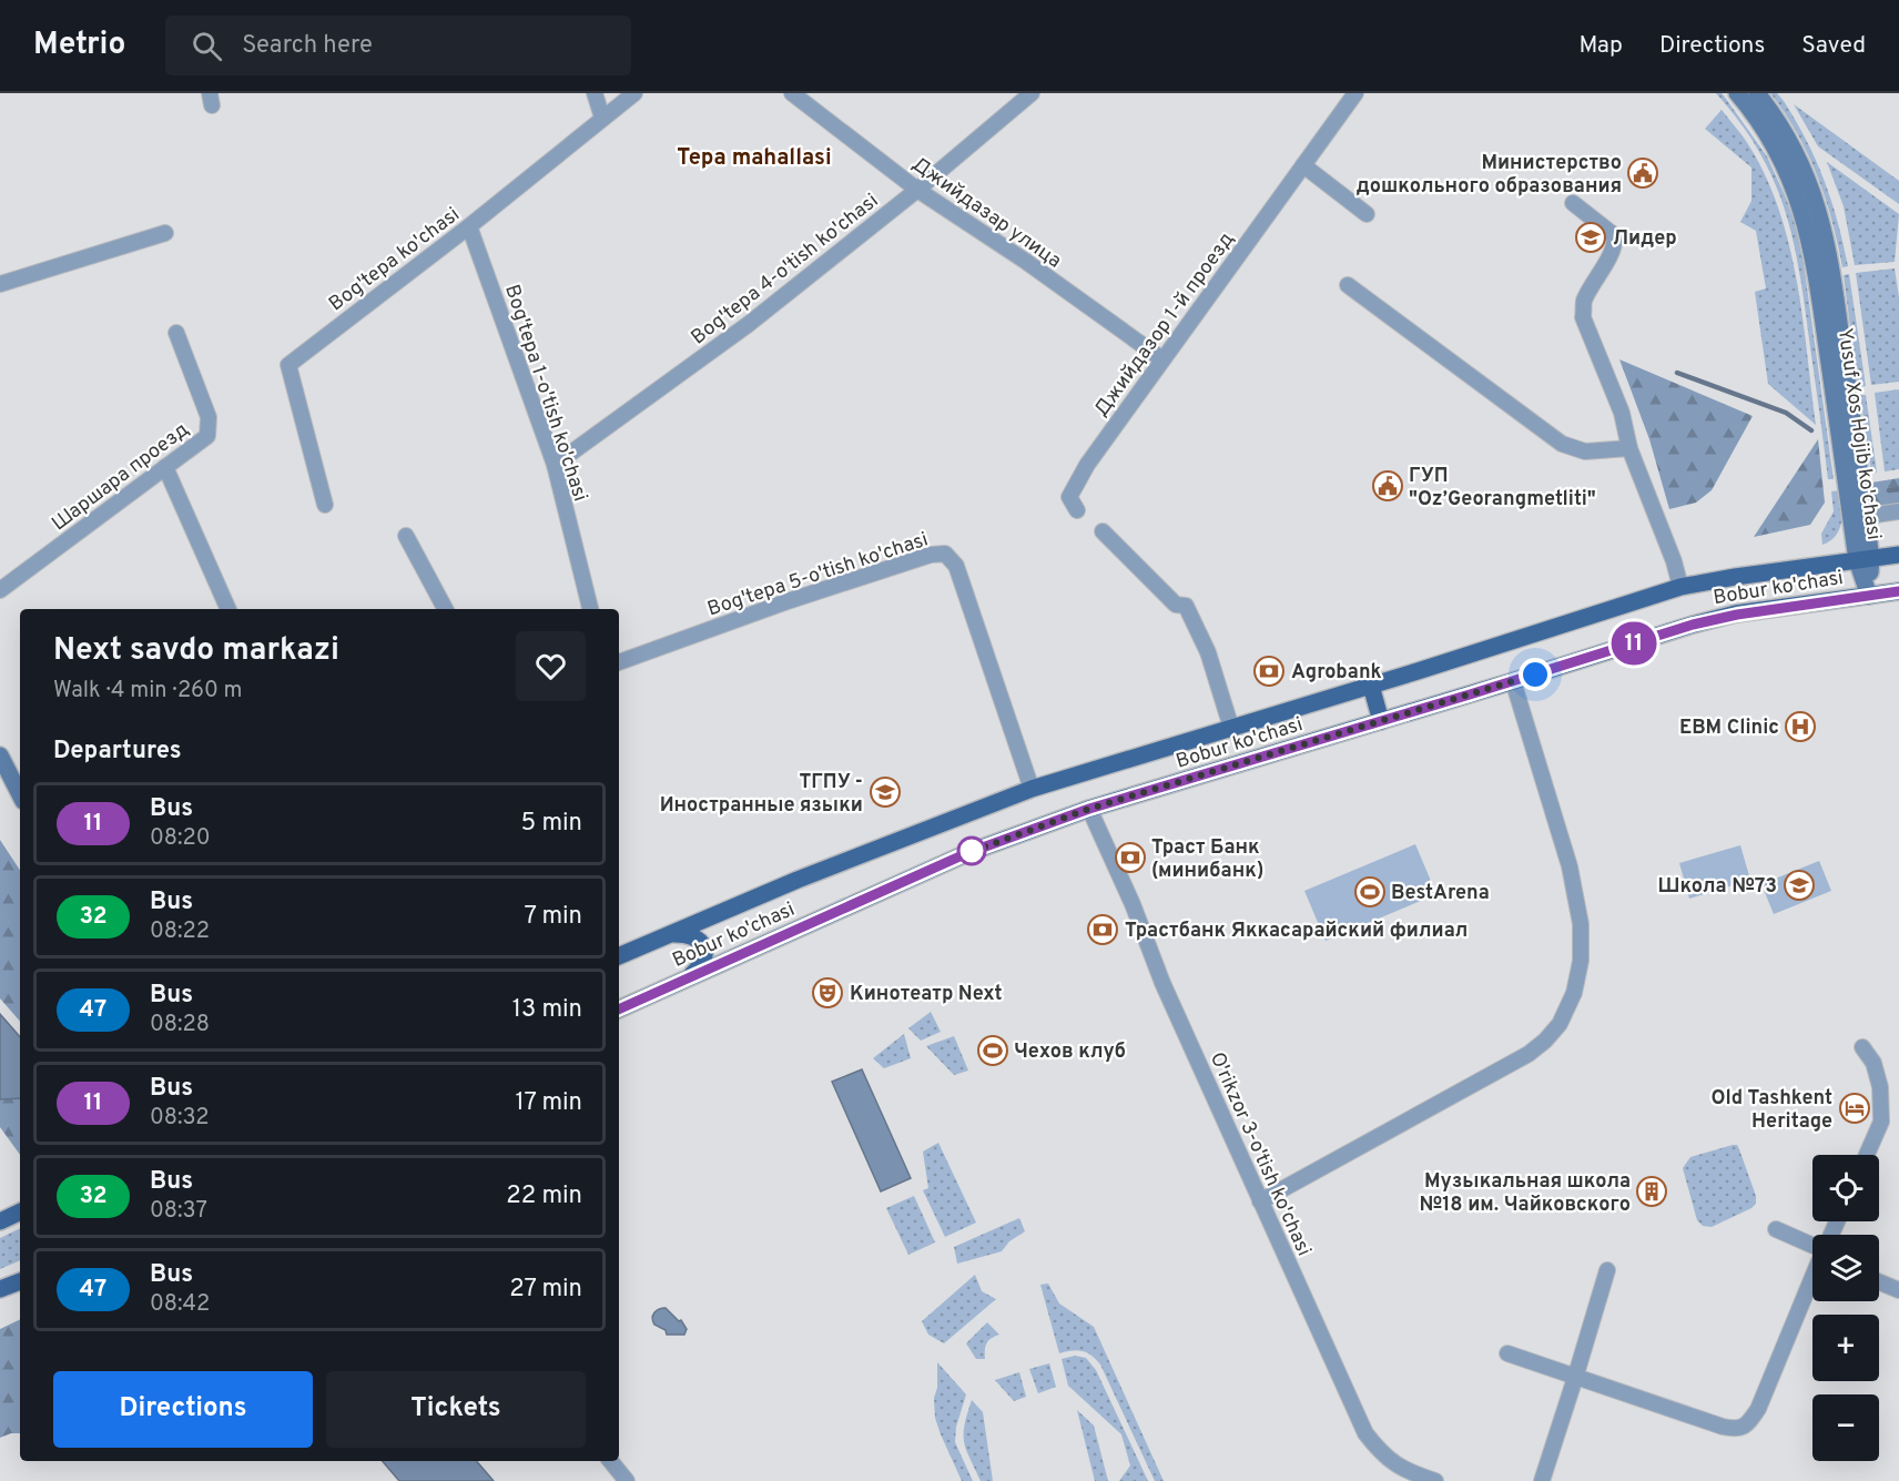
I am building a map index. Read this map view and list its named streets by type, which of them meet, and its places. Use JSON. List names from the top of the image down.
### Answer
{
  "streets": {
    "main road": ["Yusuf Xos Hojib ko'chasi", "Bobur ko'chasi"],
    "street": [
      "Джийдазар улица",
      "Bog'tepa ko'chasi",
      "Bog'tepa 4-o'tish ko'chasi",
      "Джийдазор 1-й проезд",
      "Bog'tepa 1-o'tish ko'chasi",
      "Шаршара проезд",
      "Bog'tepa 5-o'tish ko'chasi",
      "O'rikzor 3-o'tish ko'chasi"
    ]
  },
  "crossings": [
    ["Джийдазар улица", "Bog'tepa 4-o'tish ko'chasi"],
    ["Джийдазар улица", "Джийдазор 1-й проезд"],
    ["Bog'tepa ko'chasi", "Bog'tepa 1-o'tish ko'chasi"],
    ["Bog'tepa 4-o'tish ko'chasi", "Bog'tepa 1-o'tish ko'chasi"],
    ["Yusuf Xos Hojib ko'chasi", "Bobur ko'chasi"],
    ["Bog'tepa 5-o'tish ko'chasi", "Bobur ko'chasi"],
    ["Bobur ko'chasi", "O'rikzor 3-o'tish ko'chasi"]
  ],
  "districts": ["Tepa mahallasi"],
  "places": {
    "public building": ["Министерство дошкольного образования", "ГУП \"Oz’Georangmetliti\""],
    "school or university": ["Лидер", "ТГПУ - Иностранные языки", "Школа №73"],
    "bank": ["Agrobank", "Траст Банк (минибанк)", "Трастбанк Яккасарайский филиал"],
    "hospital": ["EBM Clinic"],
    "sports": ["BestArena", "Чехов клуб"],
    "theatre": ["Кинотеатр Next"],
    "hotel": ["Old Tashkent Heritage"],
    "building": ["Музыкальная школа №18 им. Чайковского"]
  },
  "lines": ["bus line 11"],
  "page": {
    "header": "Metrio",
    "search": "Search here",
    "nav": ["Map", "Directions", "Saved"],
    "on_map": "11",
    "heading": [
      ["Next savdo markazi", "Walk · 4 min · 260 m"],
      "Departures"
    ],
    "list": [
      {
        "mark": "11",
        "name": "Bus",
        "note": "08:20",
        "value": "5 min"
      },
      {
        "mark": "32",
        "name": "Bus",
        "note": "08:22",
        "value": "7 min"
      },
      {
        "mark": "47",
        "name": "Bus",
        "note": "08:28",
        "value": "13 min"
      },
      {
        "mark": "11",
        "name": "Bus",
        "note": "08:32",
        "value": "17 min"
      },
      {
        "mark": "32",
        "name": "Bus",
        "note": "08:37",
        "value": "22 min"
      },
      {
        "mark": "47",
        "name": "Bus",
        "note": "08:42",
        "value": "27 min"
      }
    ],
    "map_buttons": ["+", "−"],
    "buttons": ["Directions", "Tickets"]
  }
}
